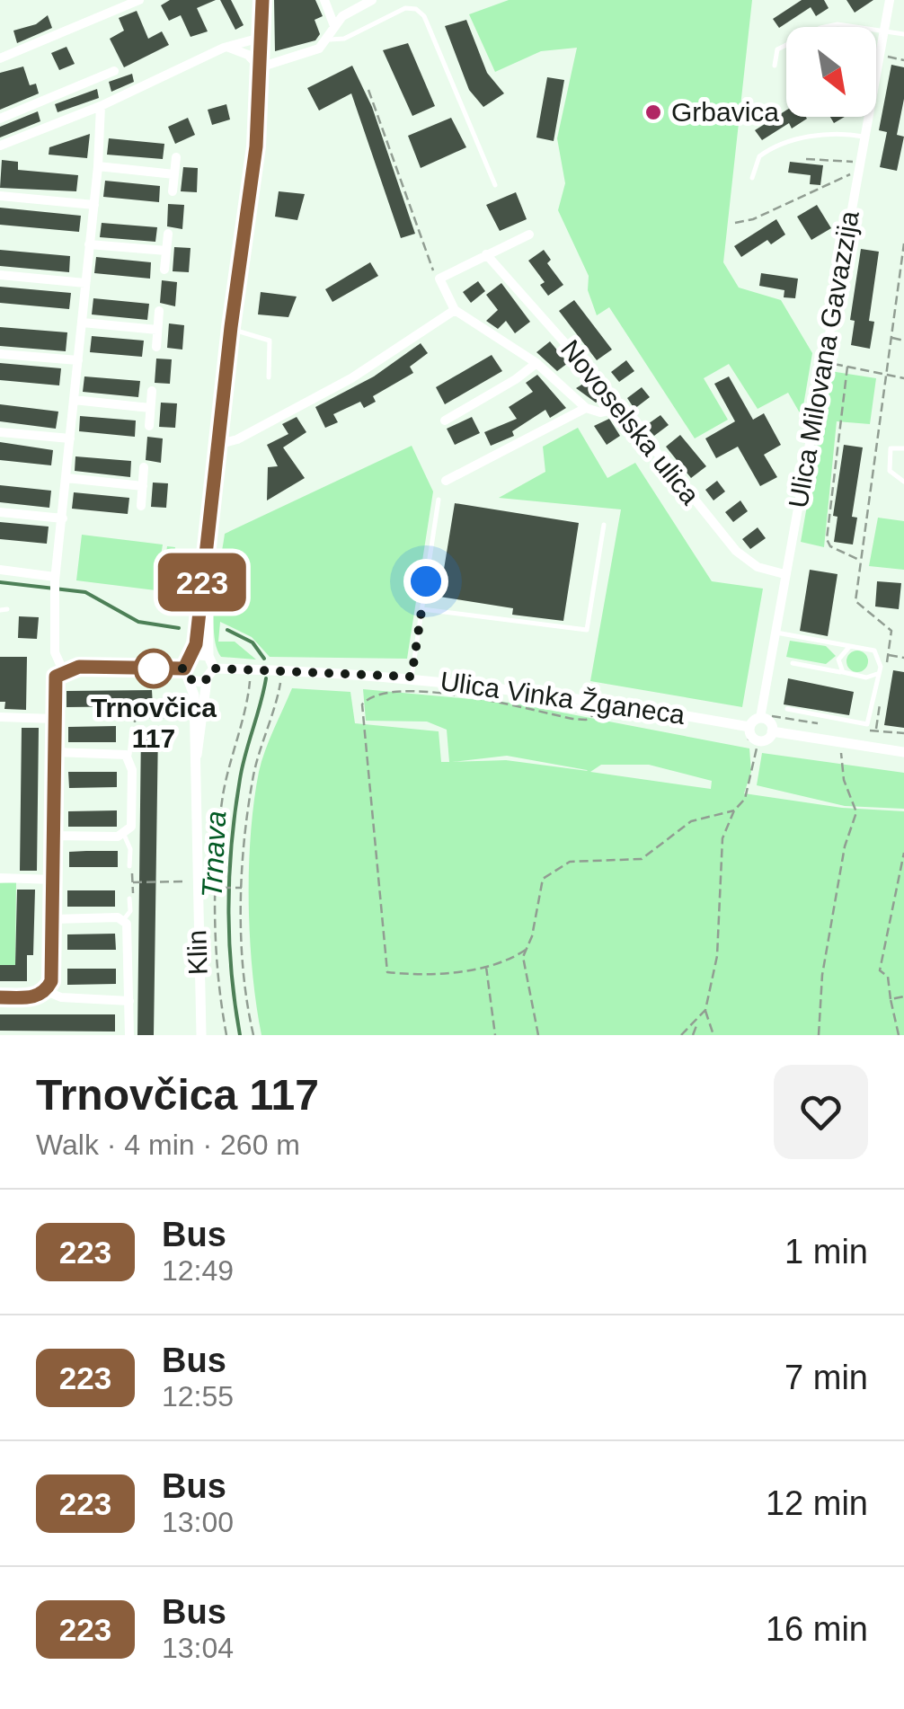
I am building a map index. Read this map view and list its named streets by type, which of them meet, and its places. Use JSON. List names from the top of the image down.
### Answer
{
  "streets": {
    "street": [
      "Ulica Milovana Gavazzija",
      "Novoselska ulica",
      "Ulica Vinka Žganeca",
      "Klin"
    ]
  },
  "crossings": [
    ["Ulica Milovana Gavazzija", "Novoselska ulica"],
    ["Ulica Milovana Gavazzija", "Ulica Vinka Žganeca"],
    ["Ulica Vinka Žganeca", "Klin"]
  ],
  "water": ["Trnava"],
  "places": ["Grbavica", "Trnovčica 117"],
  "lines": ["bus line 223"],
  "north": "bottom right",
  "page": {
    "on_map": "223",
    "heading": ["Trnovčica 117", "Walk · 4 min · 260 m"],
    "list": [
      {
        "mark": "223",
        "name": "Bus",
        "note": "12:49",
        "value": "1 min"
      },
      {
        "mark": "223",
        "name": "Bus",
        "note": "12:55",
        "value": "7 min"
      },
      {
        "mark": "223",
        "name": "Bus",
        "note": "13:00",
        "value": "12 min"
      },
      {
        "mark": "223",
        "name": "Bus",
        "note": "13:04",
        "value": "16 min"
      }
    ]
  }
}
